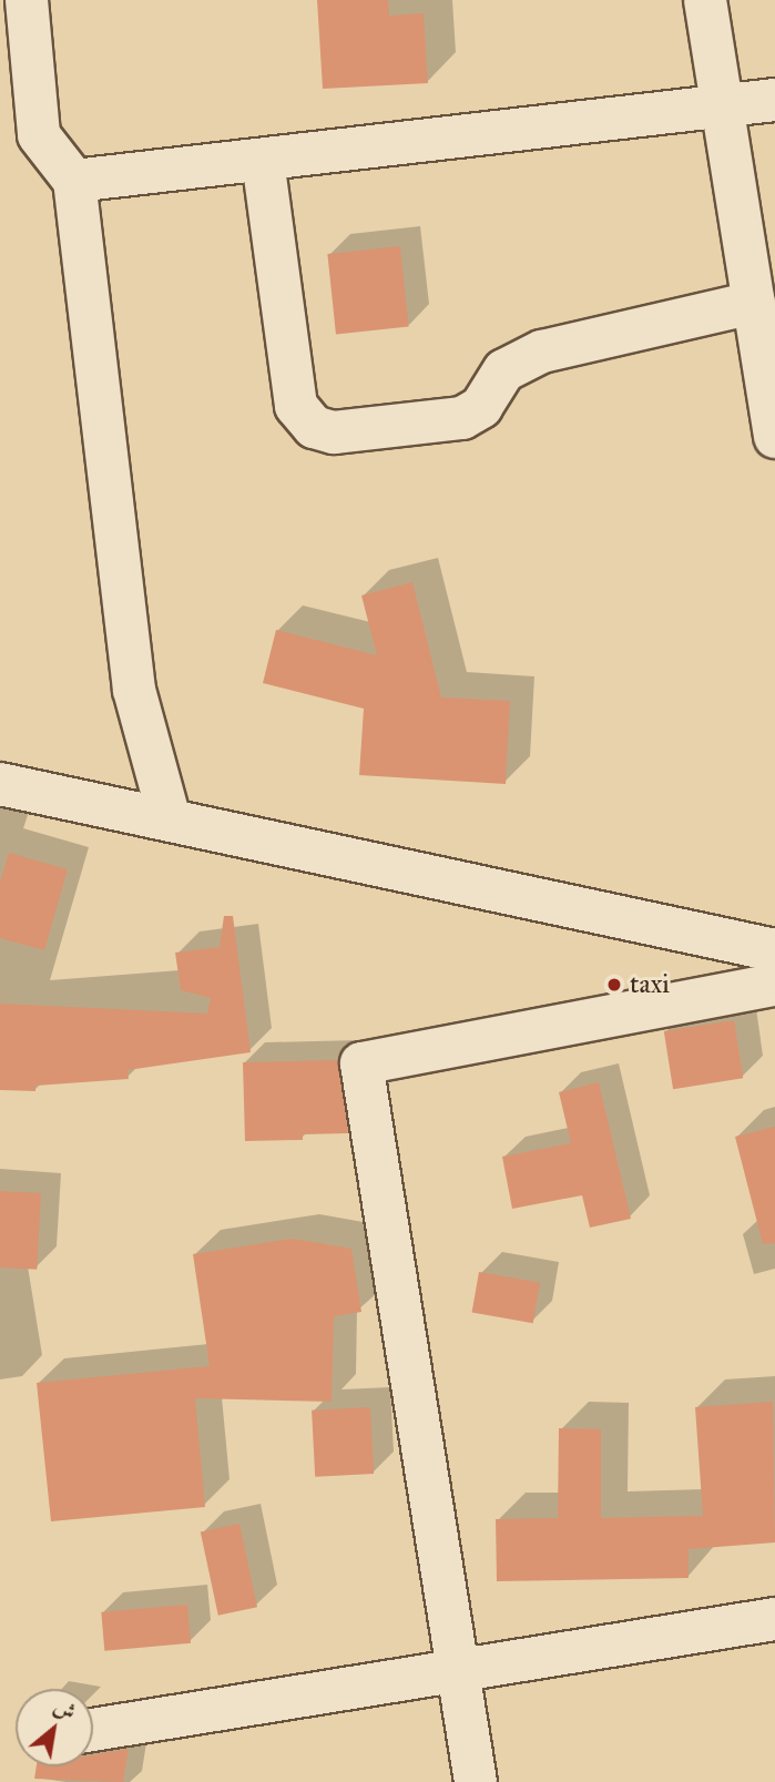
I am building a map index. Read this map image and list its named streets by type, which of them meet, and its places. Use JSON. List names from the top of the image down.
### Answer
{
  "places": ["taxi"],
  "north": "top right"
}
